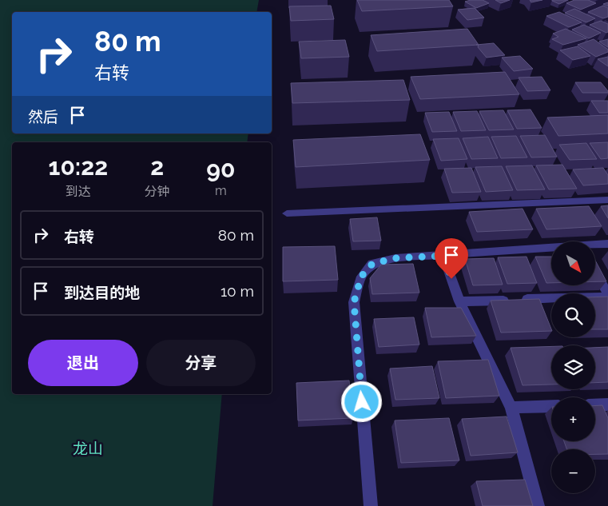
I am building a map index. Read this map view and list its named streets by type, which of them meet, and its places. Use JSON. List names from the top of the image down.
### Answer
{
  "parks": ["龙山"],
  "north": "bottom right",
  "page": {
    "turn": ["80 m", "右转"],
    "then": "然后",
    "eta": [
      "10:22",
      "到达",
      "2",
      "分钟",
      "90",
      "m"
    ],
    "list": [
      {
        "name": "右转",
        "value": "80 m"
      },
      {
        "name": "到达目的地",
        "value": "10 m"
      }
    ],
    "map_buttons": ["+", "−"],
    "buttons": ["退出", "分享"]
  }
}
